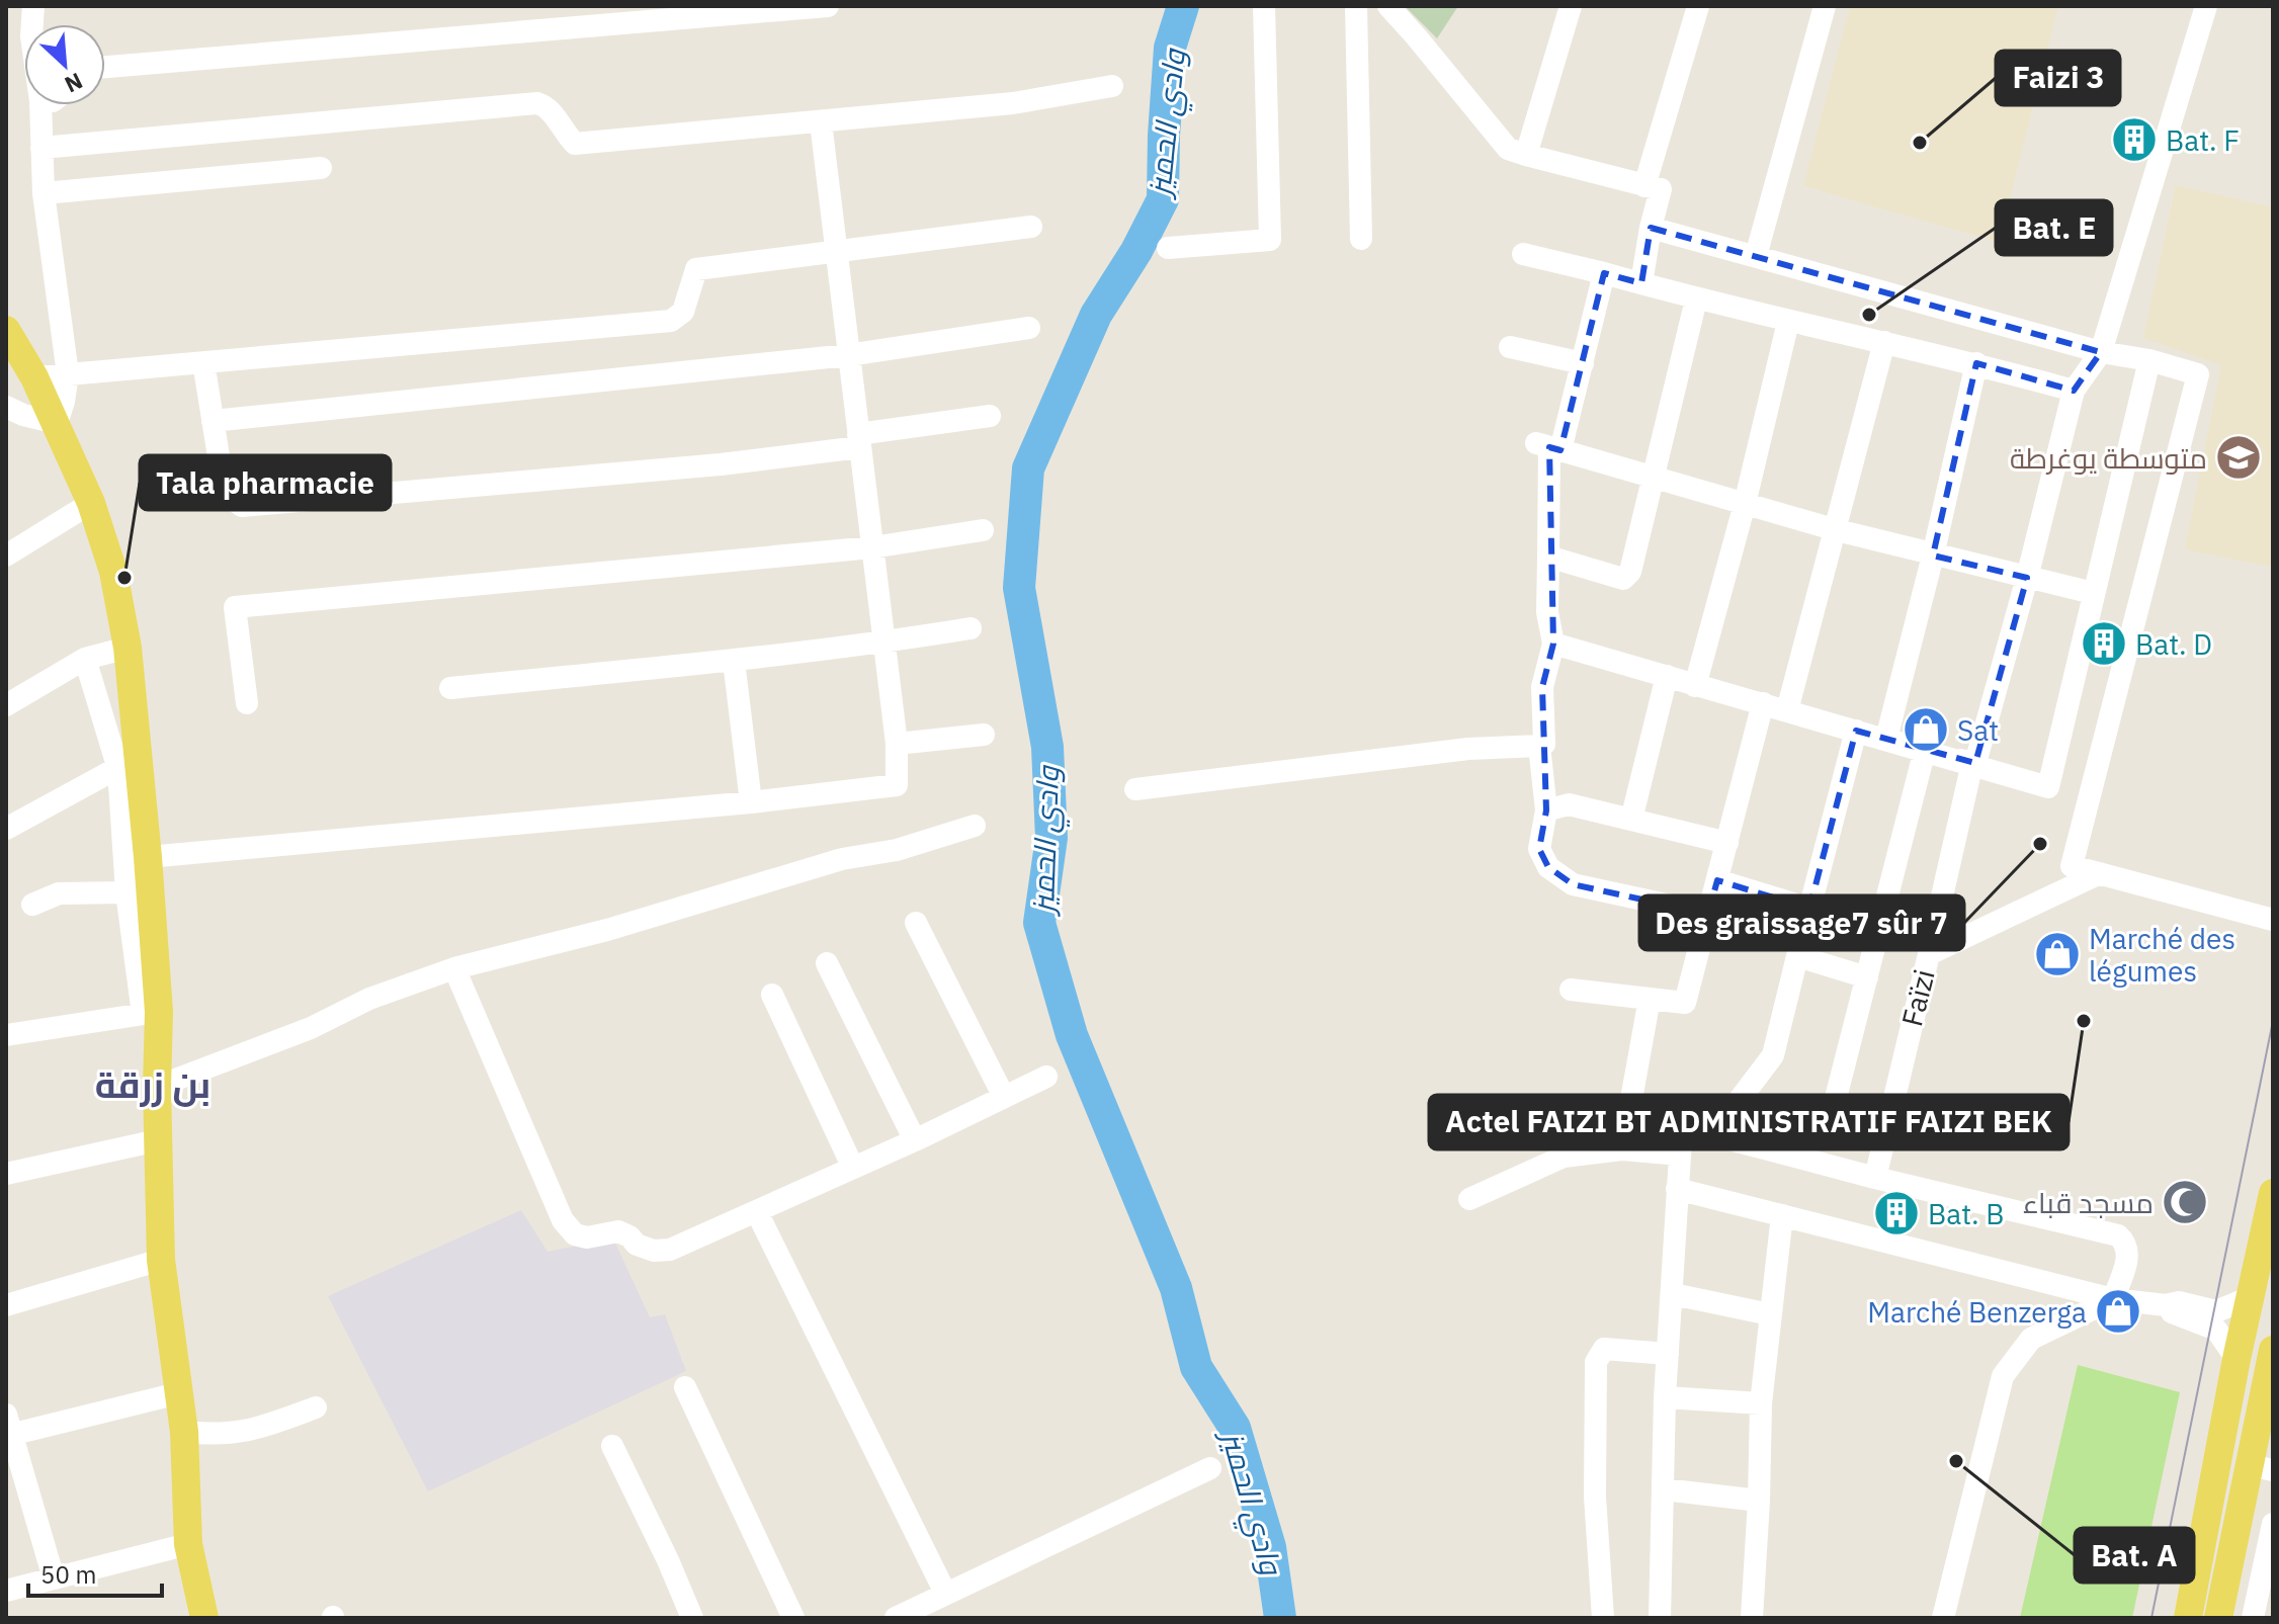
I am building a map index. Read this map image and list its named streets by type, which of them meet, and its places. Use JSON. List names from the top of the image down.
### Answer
{
  "streets": {
    "street": ["Faïzi"]
  },
  "districts": ["بن زرقة"],
  "water": ["وادي الحميز"],
  "places": {
    "building": ["Bat. F", "Bat. D", "Bat. B"],
    "other": [
      "Faizi 3",
      "Bat. E",
      "Tala pharmacie",
      "Des graissage7 sûr 7",
      "Actel FAIZI BT ADMINISTRATIF FAIZI BEK",
      "Bat. A"
    ],
    "school or university": ["متوسطة يوغرطة"],
    "shop": ["Sat", "Marché des légumes", "Marché Benzerga"],
    "mosque": ["مسجد قباء"]
  },
  "scale_bar": "50 m",
  "north": "bottom right"
}
